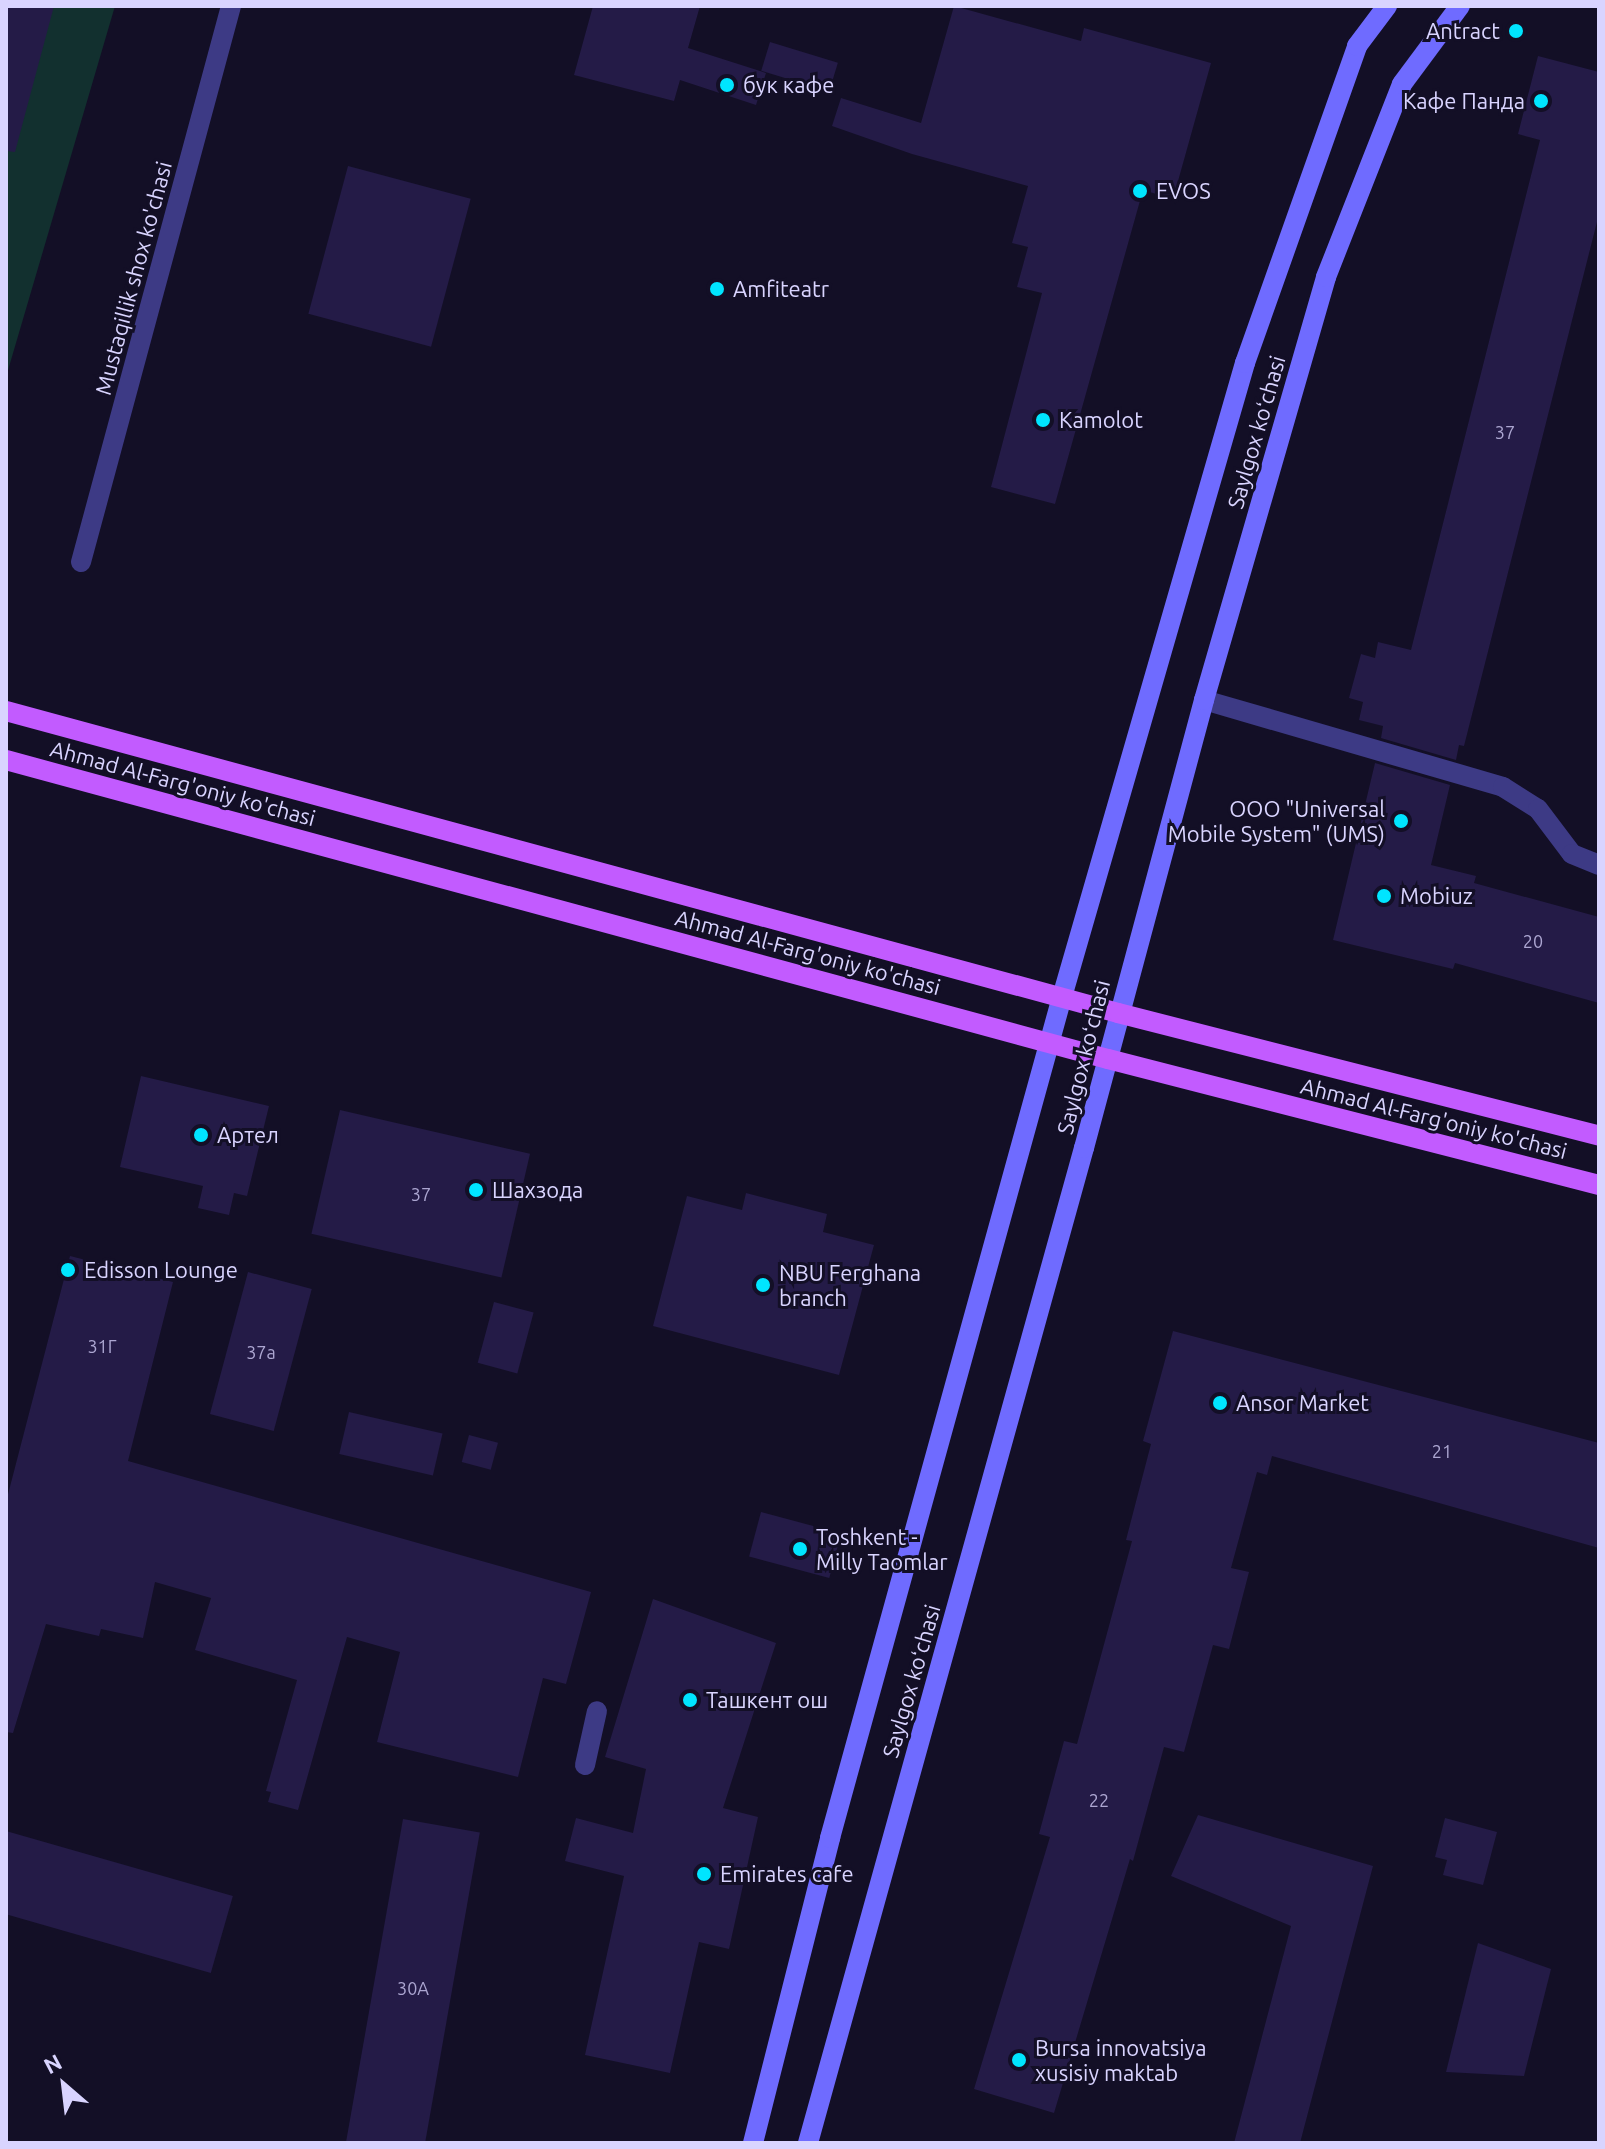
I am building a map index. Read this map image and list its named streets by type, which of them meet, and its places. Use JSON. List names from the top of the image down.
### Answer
{
  "streets": {
    "main road": ["Saylgox koʻchasi", "Ahmad Al-Farg'oniy ko'chasi"],
    "street": ["Mustaqillik shox ko'chasi"]
  },
  "crossings": [
    ["Saylgox koʻchasi", "Ahmad Al-Farg'oniy ko'chasi"]
  ],
  "places": [
    "Antract",
    "бук кафе",
    "Кафе Панда",
    "EVOS",
    "Amfiteatr",
    "Kamolot",
    "ООО \"Universal Mobile System\" (UMS)",
    "Mobiuz",
    "Артел",
    "Шахзода",
    "Edisson Lounge",
    "NBU Ferghana branch",
    "Ansor Market",
    "Toshkent - Milly Taomlar",
    "Ташкент ош",
    "Emirates cafe",
    "Bursa innovatsiya xusisiy maktab"
  ],
  "house_numbers": [
    "37",
    "20",
    "37",
    "31Г",
    "37а",
    "21",
    "22",
    "30А"
  ],
  "north": "top left"
}
